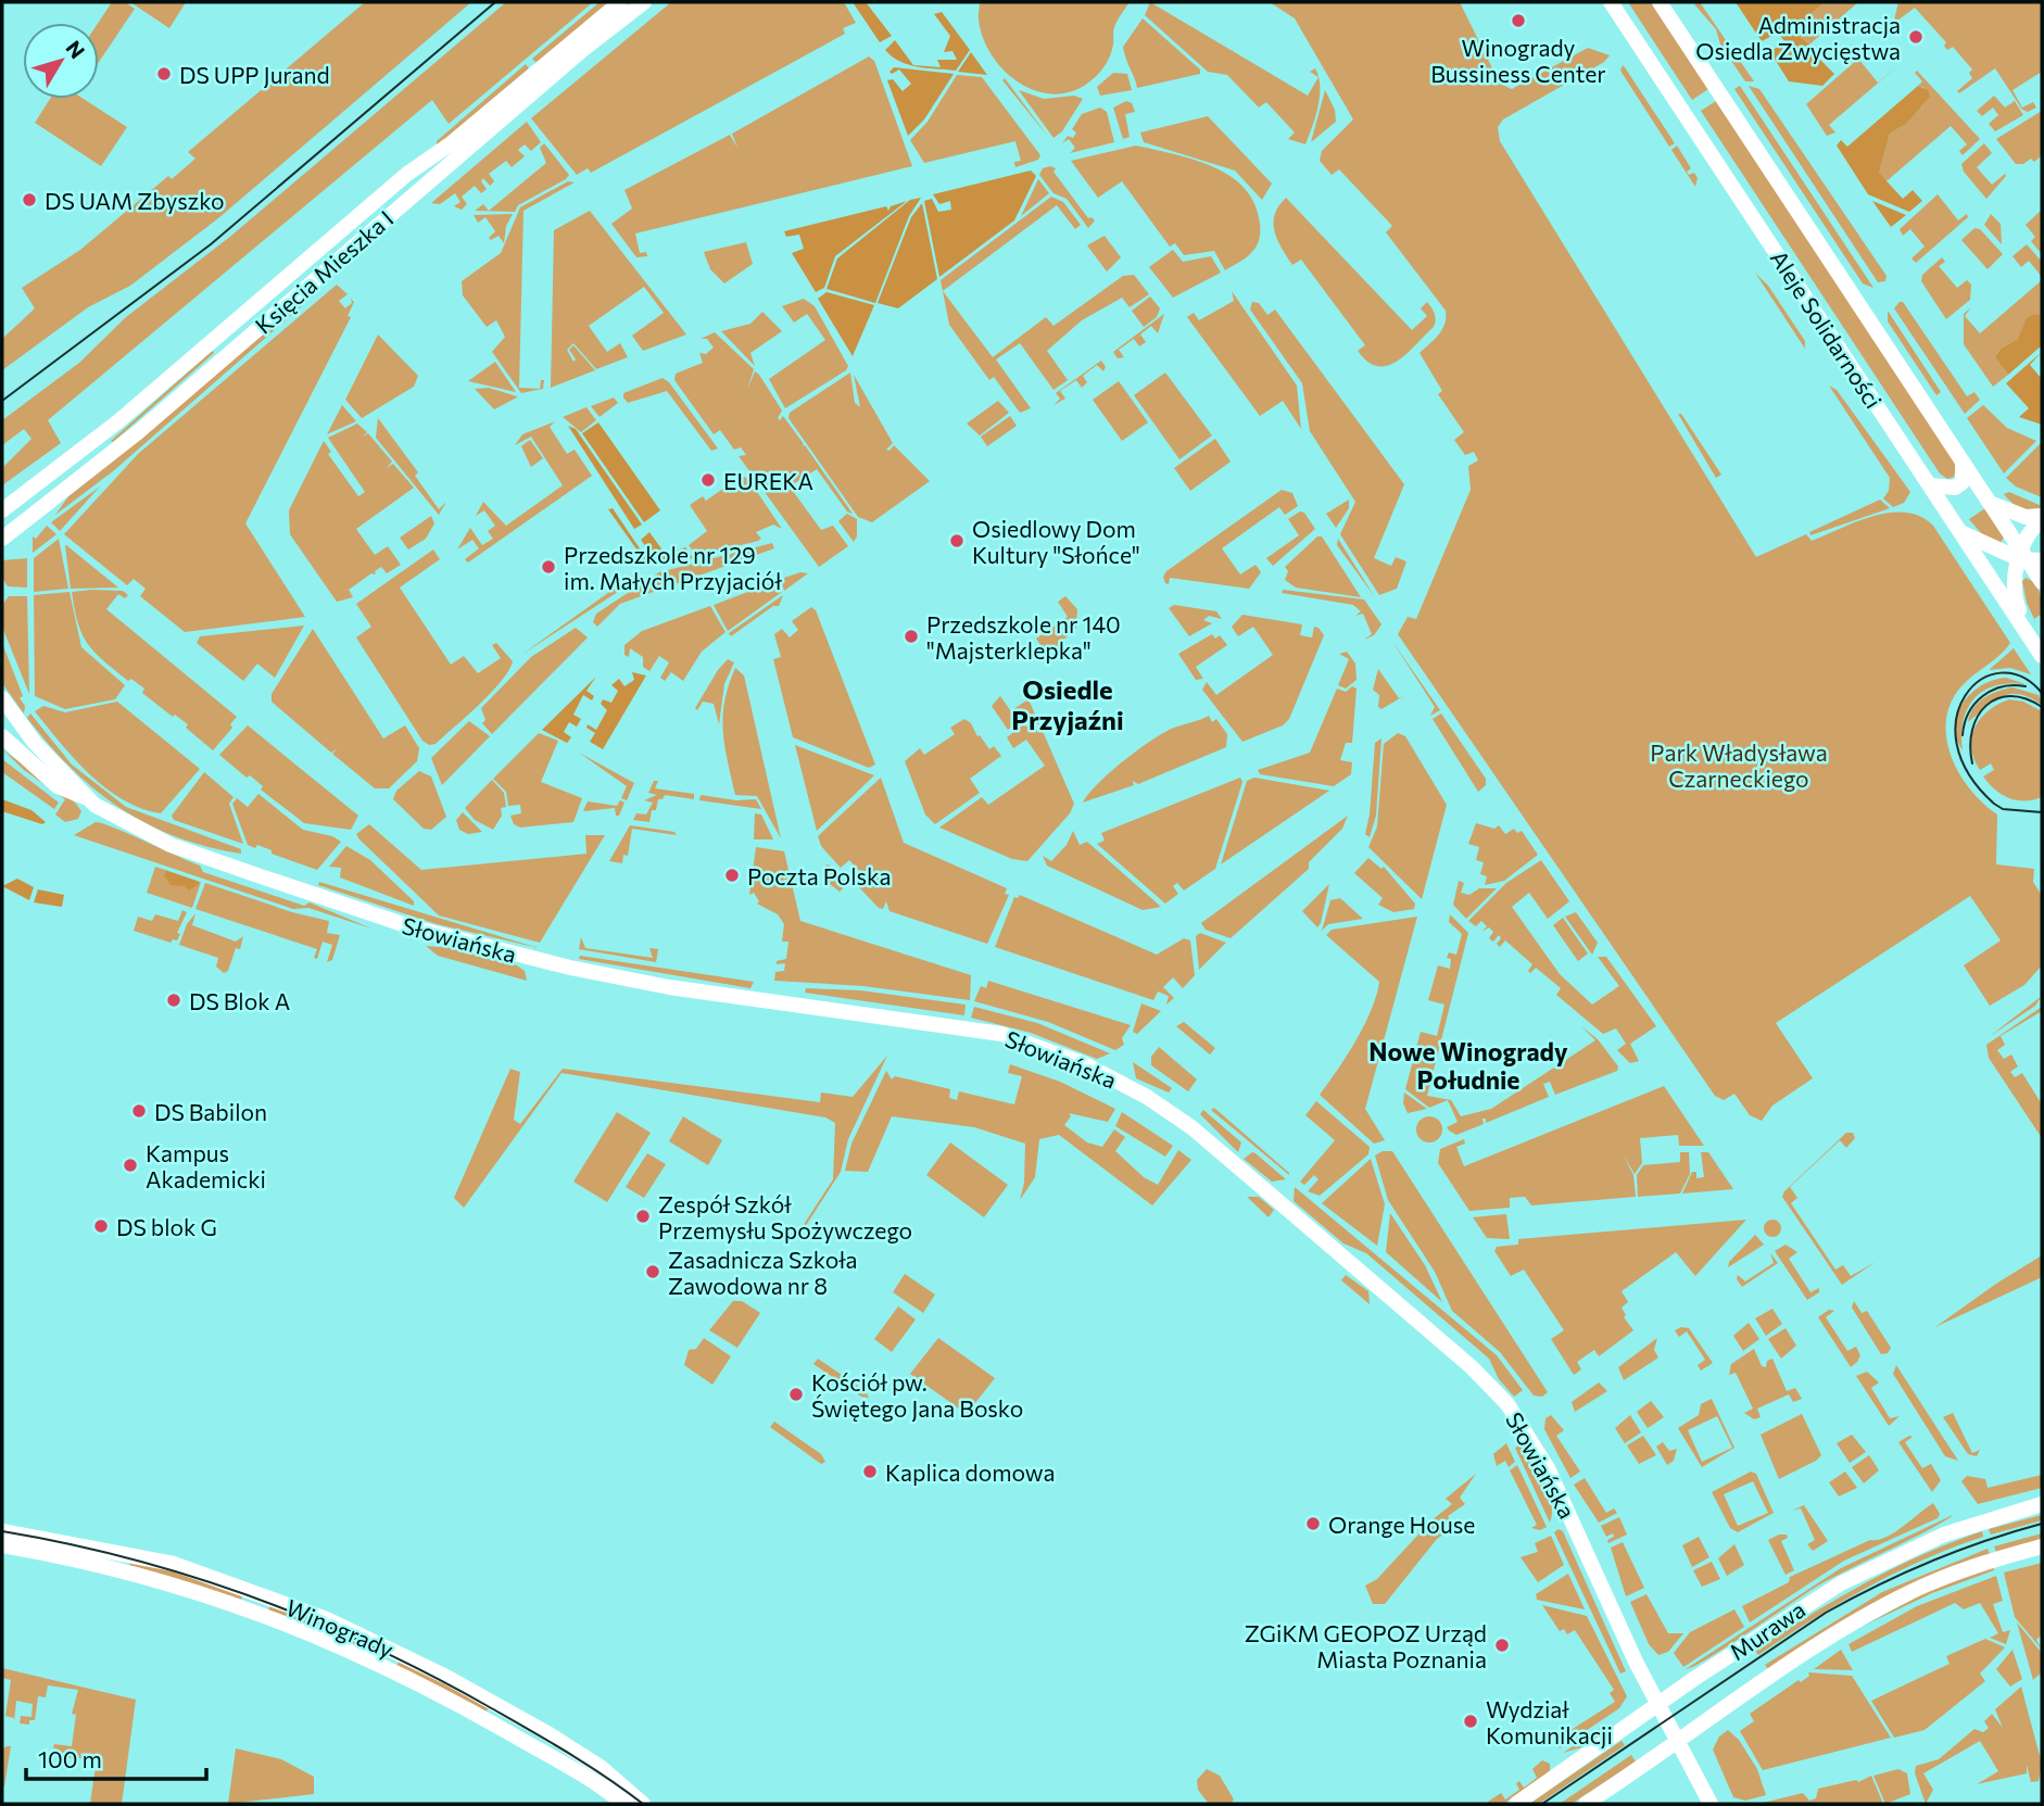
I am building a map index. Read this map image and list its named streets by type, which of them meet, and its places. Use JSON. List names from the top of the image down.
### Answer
{
  "streets": {
    "street": [
      "Księcia Mieszka I",
      "Aleje Solidarności",
      "Słowiańska",
      "Winogrady",
      "Murawa"
    ]
  },
  "crossings": [
    ["Słowiańska", "Murawa"]
  ],
  "districts": ["Osiedle Przyjaźni", "Nowe Winogrady Południe"],
  "parks": ["Park Władysława Czarneckiego"],
  "places": [
    "Winogrady Bussiness Center",
    "Administracja Osiedla Zwycięstwa",
    "DS UPP Jurand",
    "DS UAM Zbyszko",
    "EUREKA",
    "Osiedlowy Dom Kultury \"Słońce\"",
    "Przedszkole nr 129 im. Małych Przyjaciół",
    "Przedszkole nr 140 \"Majsterklepka\"",
    "Poczta Polska",
    "DS Blok A",
    "DS Babilon",
    "Kampus Akademicki",
    "Zespół Szkół Przemysłu Spożywczego",
    "DS blok G",
    "Zasadnicza Szkoła Zawodowa nr 8",
    "Kościół pw. Świętego Jana Bosko",
    "Kaplica domowa",
    "Orange House",
    "ZGiKM GEOPOZ Urząd Miasta Poznania",
    "Wydział Komunikacji"
  ],
  "scale_bar": "100 m",
  "north": "top right"
}
